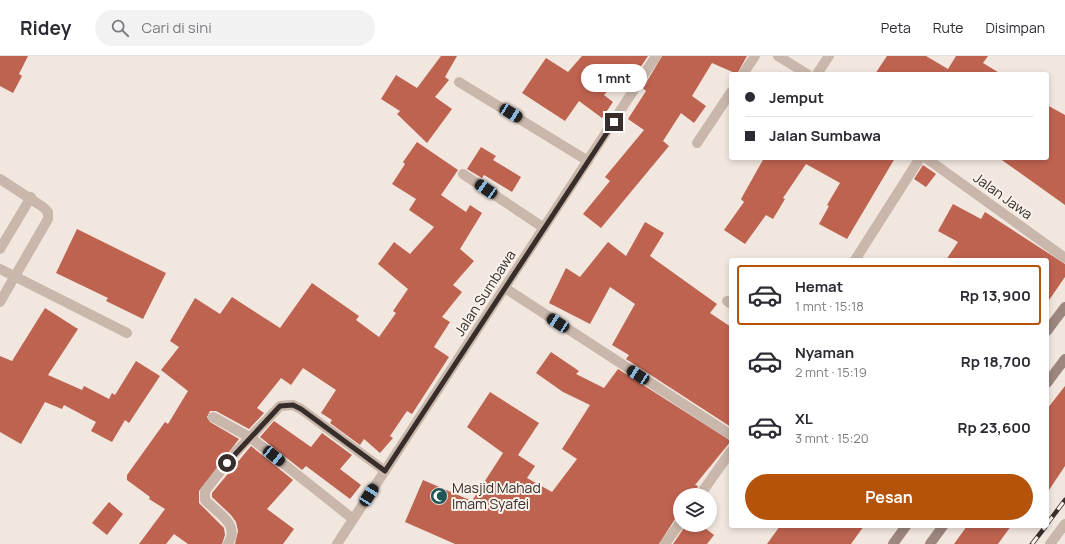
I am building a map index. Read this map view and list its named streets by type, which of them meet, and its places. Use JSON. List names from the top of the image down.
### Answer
{
  "streets": {
    "street": ["Jalan Jawa", "Jalan Sumbawa"]
  },
  "places": {
    "mosque": ["Masjid Mahad Imam Syafei"]
  },
  "page": {
    "header": "Ridey",
    "search": "Cari di sini",
    "nav": ["Peta", "Rute", "Disimpan"],
    "bubble": "1 mnt",
    "banner": ["Jemput", "Jalan Sumbawa"],
    "list": [
      {
        "name": "Hemat",
        "note": "1 mnt · 15:18",
        "value": "Rp 13,900"
      },
      {
        "name": "Nyaman",
        "note": "2 mnt · 15:19",
        "value": "Rp 18,700"
      },
      {
        "name": "XL",
        "note": "3 mnt · 15:20",
        "value": "Rp 23,600"
      }
    ],
    "buttons": "Pesan"
  }
}
